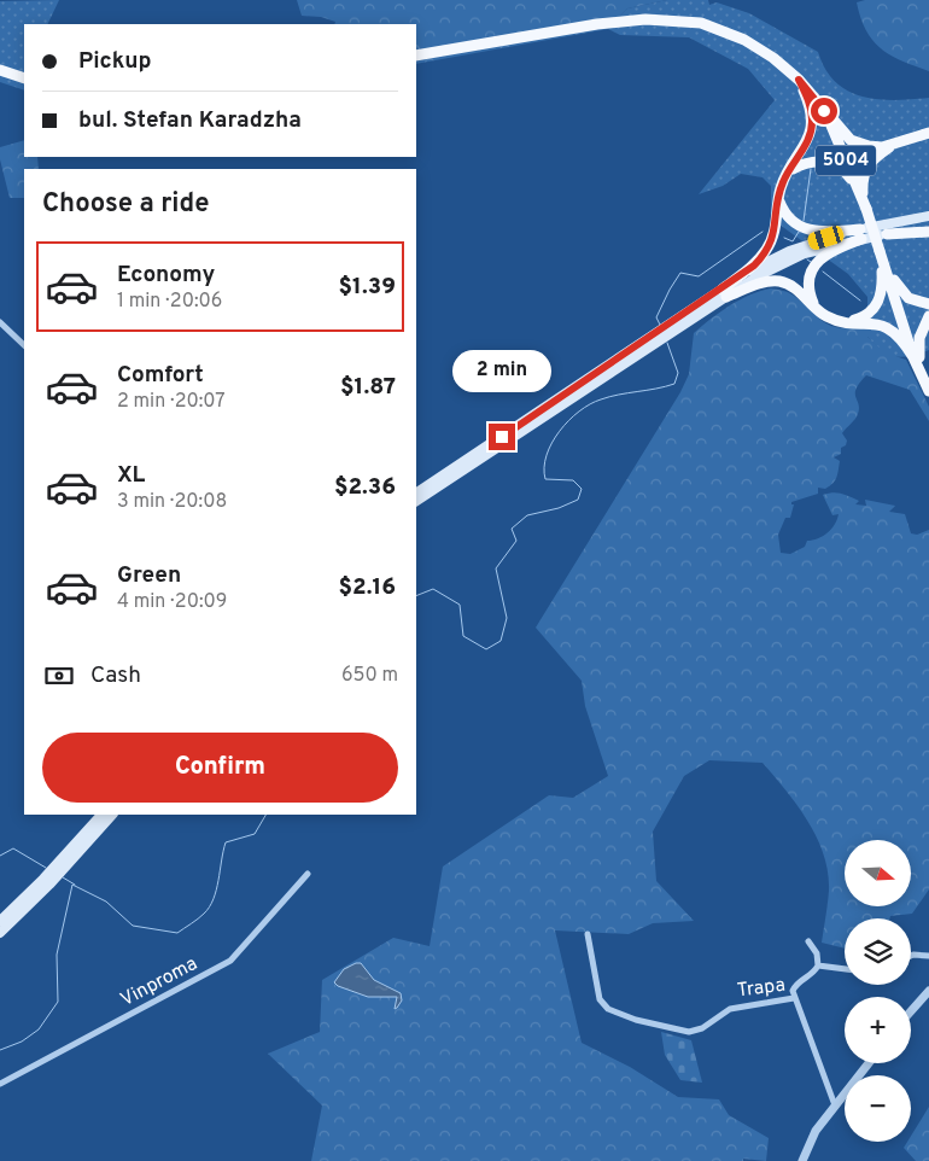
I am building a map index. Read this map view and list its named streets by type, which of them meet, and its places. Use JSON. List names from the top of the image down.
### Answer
{
  "streets": {
    "main road": ["5004"],
    "street": ["Vinproma", "Trapa"]
  },
  "north": "right",
  "page": {
    "banner": ["Pickup", "bul. Stefan Karadzha"],
    "heading": "Choose a ride",
    "list": [
      {
        "name": "Economy",
        "note": "1 min · 20:06",
        "value": "$1.39"
      },
      {
        "name": "Comfort",
        "note": "2 min · 20:07",
        "value": "$1.87"
      },
      {
        "name": "XL",
        "note": "3 min · 20:08",
        "value": "$2.36"
      },
      {
        "name": "Green",
        "note": "4 min · 20:09",
        "value": "$2.16"
      }
    ],
    "bubble": "2 min",
    "pay": ["Cash", "650 m"],
    "buttons": "Confirm",
    "map_buttons": ["+", "−"]
  }
}
